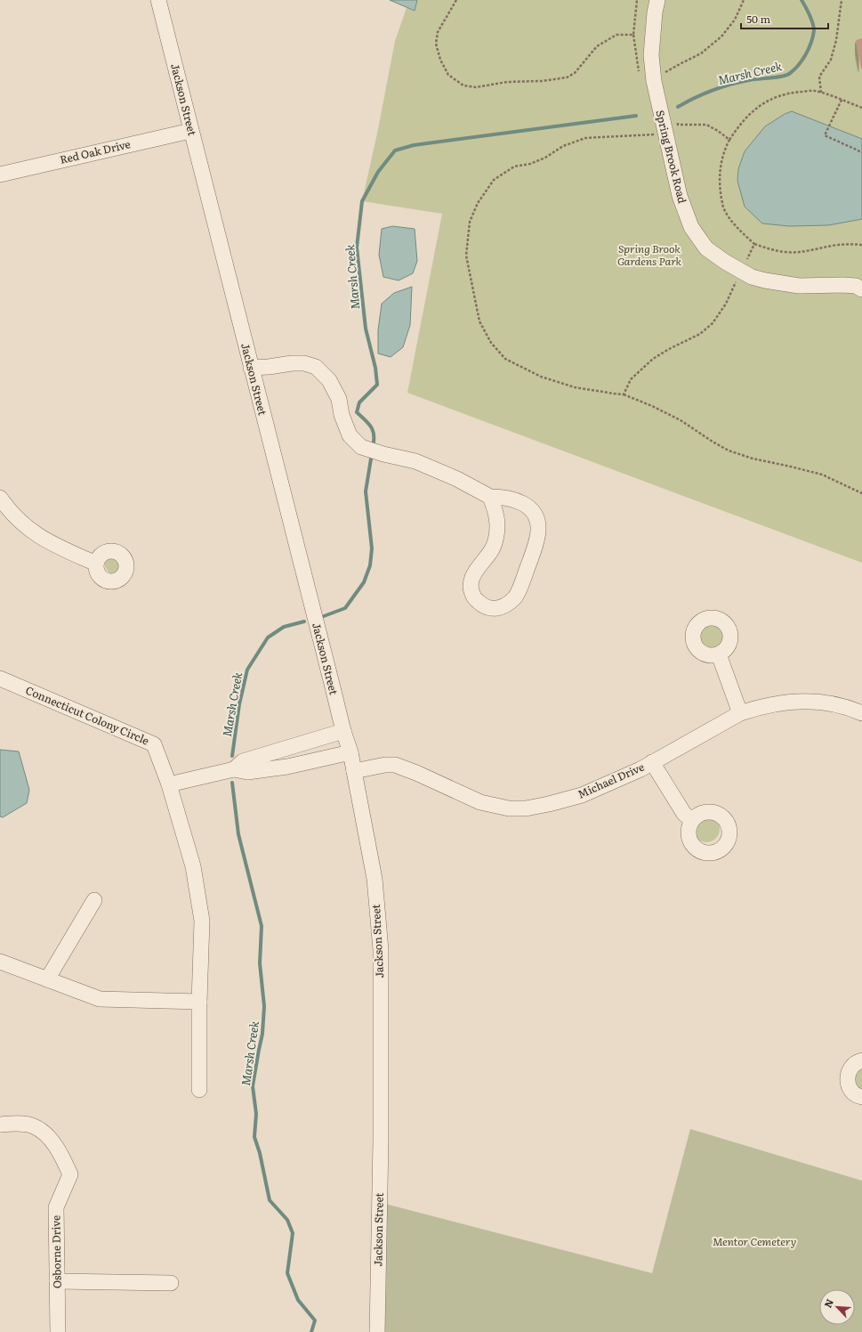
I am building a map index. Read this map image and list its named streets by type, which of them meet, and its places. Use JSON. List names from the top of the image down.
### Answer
{
  "streets": {
    "street": [
      "Jackson Street",
      "Red Oak Drive",
      "Spring Brook Road",
      "Connecticut Colony Circle",
      "Michael Drive",
      "Osborne Drive"
    ]
  },
  "crossings": [
    ["Jackson Street", "Red Oak Drive"],
    ["Jackson Street", "Michael Drive"]
  ],
  "water": ["Marsh Creek"],
  "parks": ["Spring Brook Gardens Park", "Mentor Cemetery"],
  "scale_bar": "50 m",
  "north": "top left"
}
